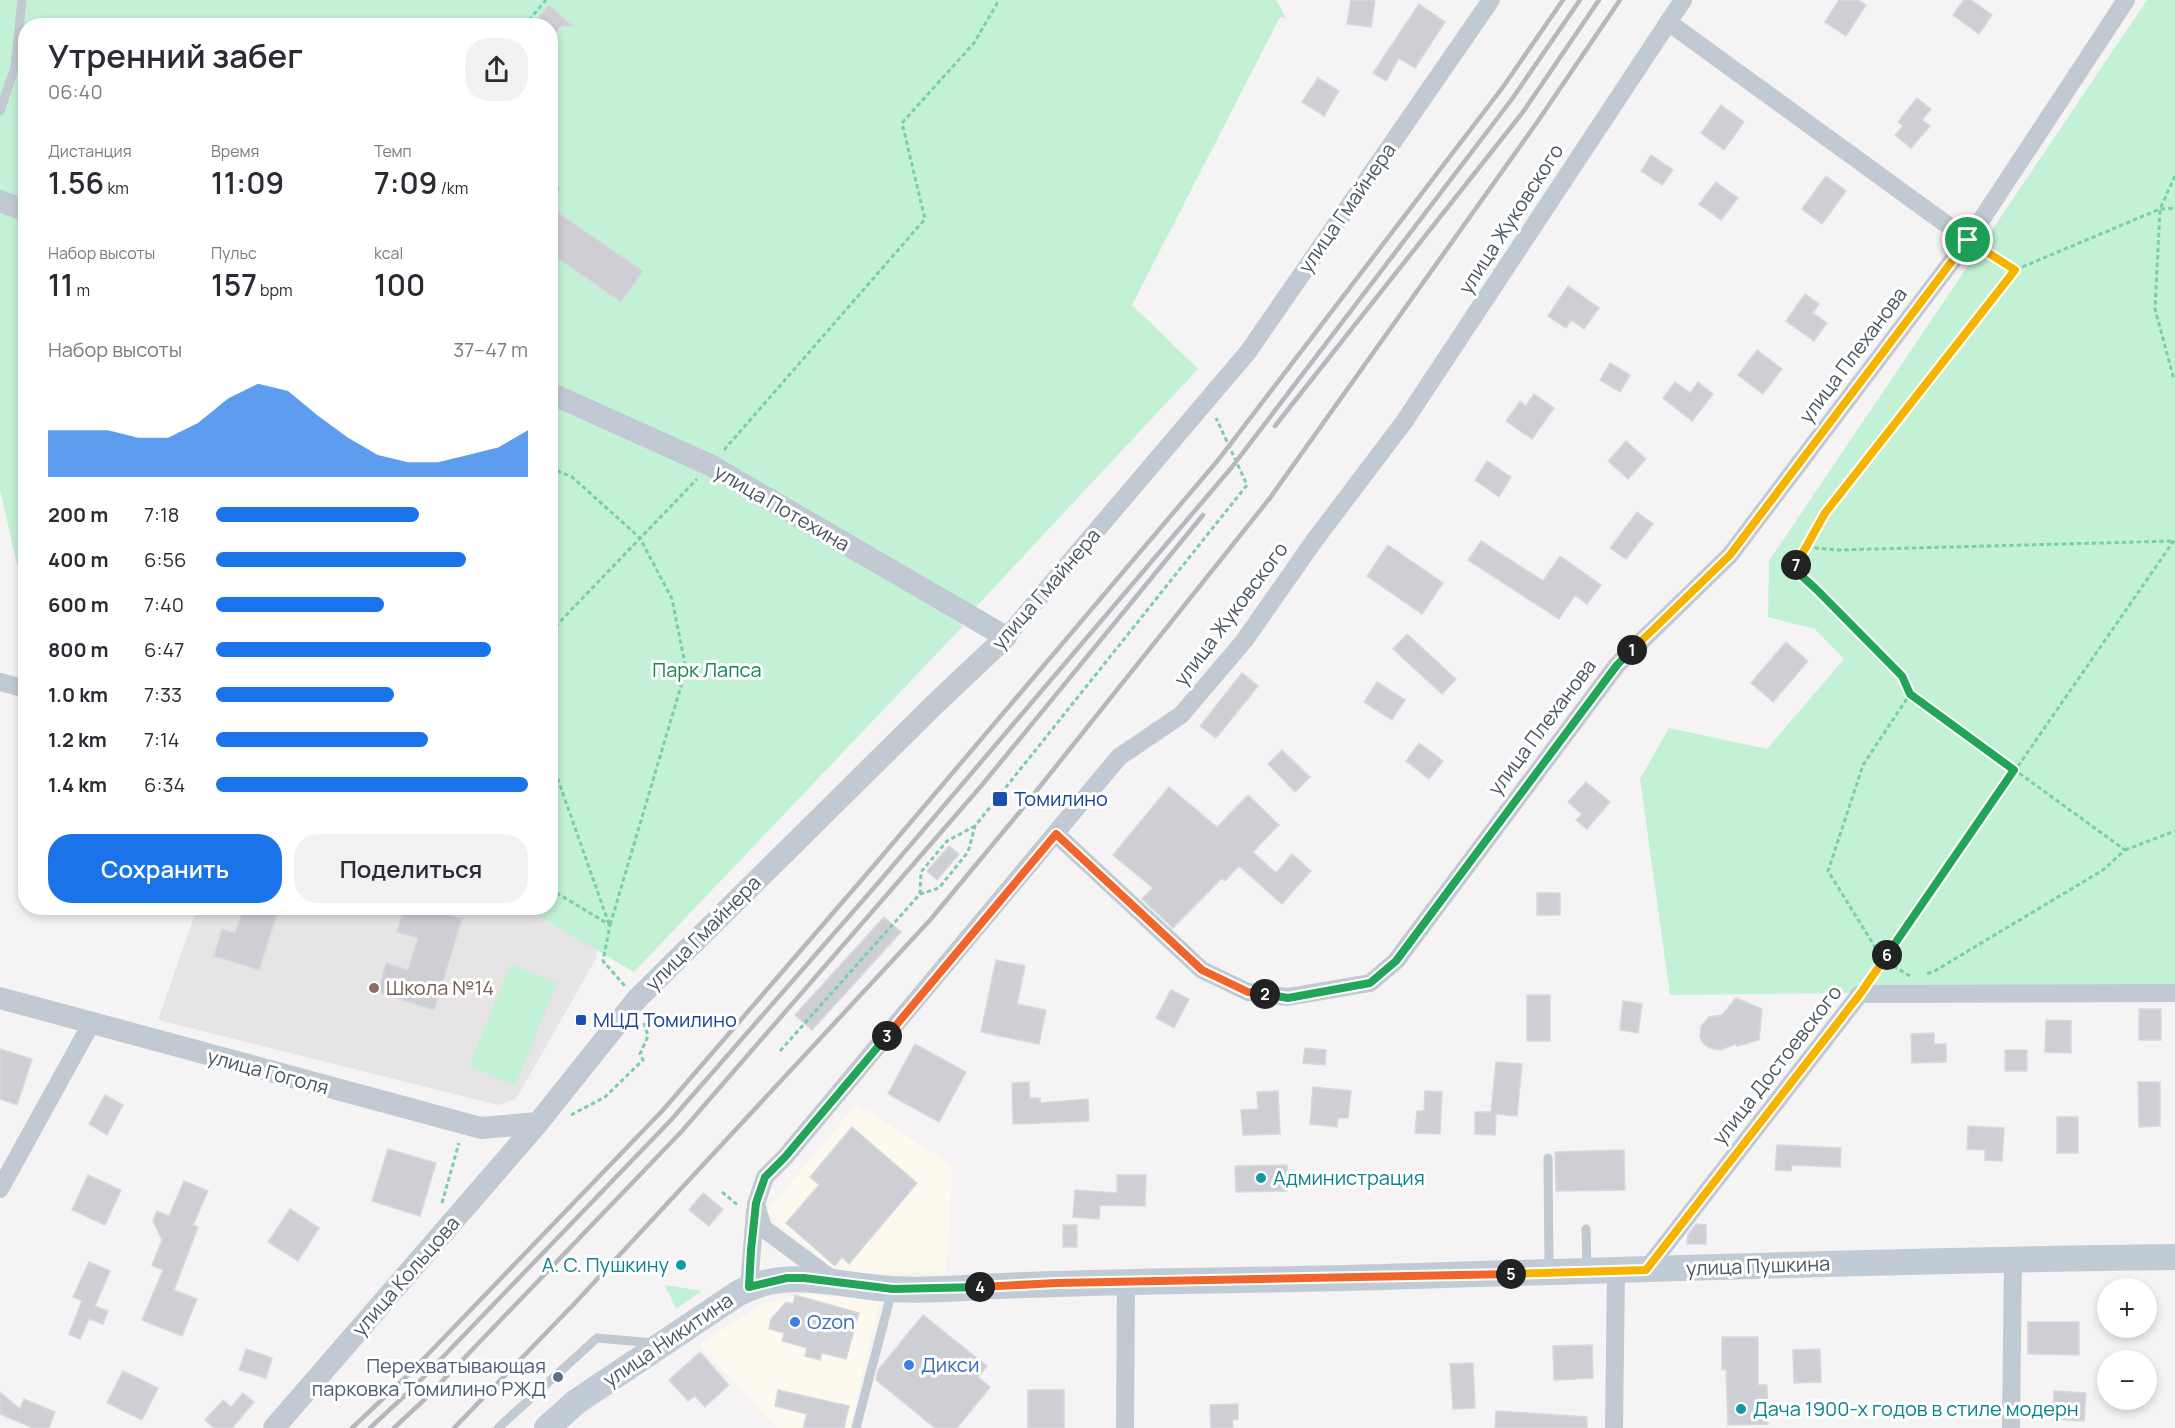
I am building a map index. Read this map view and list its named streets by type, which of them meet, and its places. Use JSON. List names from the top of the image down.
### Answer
{
  "streets": {
    "main road": ["улица Пушкина", "улица Никитина"],
    "street": [
      "улица Гмайнера",
      "улица Жуковского",
      "улица Плеханова",
      "улица Потехина",
      "улица Достоевского",
      "улица Гоголя",
      "улица Кольцова"
    ]
  },
  "crossings": [
    ["улица Гмайнера", "улица Потехина"],
    ["улица Гмайнера", "улица Гоголя"],
    ["улица Гмайнера", "улица Кольцова"],
    ["улица Жуковского", "улица Плеханова"],
    ["улица Жуковского", "улица Никитина"],
    ["улица Достоевского", "улица Пушкина"],
    ["улица Гоголя", "улица Кольцова"],
    ["улица Пушкина", "улица Никитина"]
  ],
  "parks": ["Парк Лапса"],
  "places": {
    "transit": ["Томилино", "МЦД Томилино"],
    "other": [
      "Школа №14",
      "Администрация",
      "А. С. Пушкину",
      "Ozon",
      "Дикси",
      "Перехватывающая парковка Томилино РЖД",
      "Дача 1900-х годов в стиле модерн"
    ]
  },
  "page": {
    "heading": ["Утренний забег", "06:40"],
    "stats": [
      ["Дистанция", "1.56 km"],
      ["Время", "11:09"],
      ["Темп", "7:09 /km"],
      ["Набор высоты", "11 m"],
      ["Пульс", "157 bpm"],
      ["kcal", "100"]
    ],
    "chart": ["Набор высоты", "37–47 m"],
    "list": [
      {
        "name": "200 m",
        "note": "7:18"
      },
      {
        "name": "400 m",
        "note": "6:56"
      },
      {
        "name": "600 m",
        "note": "7:40"
      },
      {
        "name": "800 m",
        "note": "6:47"
      },
      {
        "name": "1.0 km",
        "note": "7:33"
      },
      {
        "name": "1.2 km",
        "note": "7:14"
      },
      {
        "name": "1.4 km",
        "note": "6:34"
      }
    ],
    "pins": [
      "7",
      "1",
      "6",
      "2",
      "3",
      "5",
      "4"
    ],
    "buttons": ["Сохранить", "Поделиться"],
    "map_buttons": ["+", "−"]
  }
}
